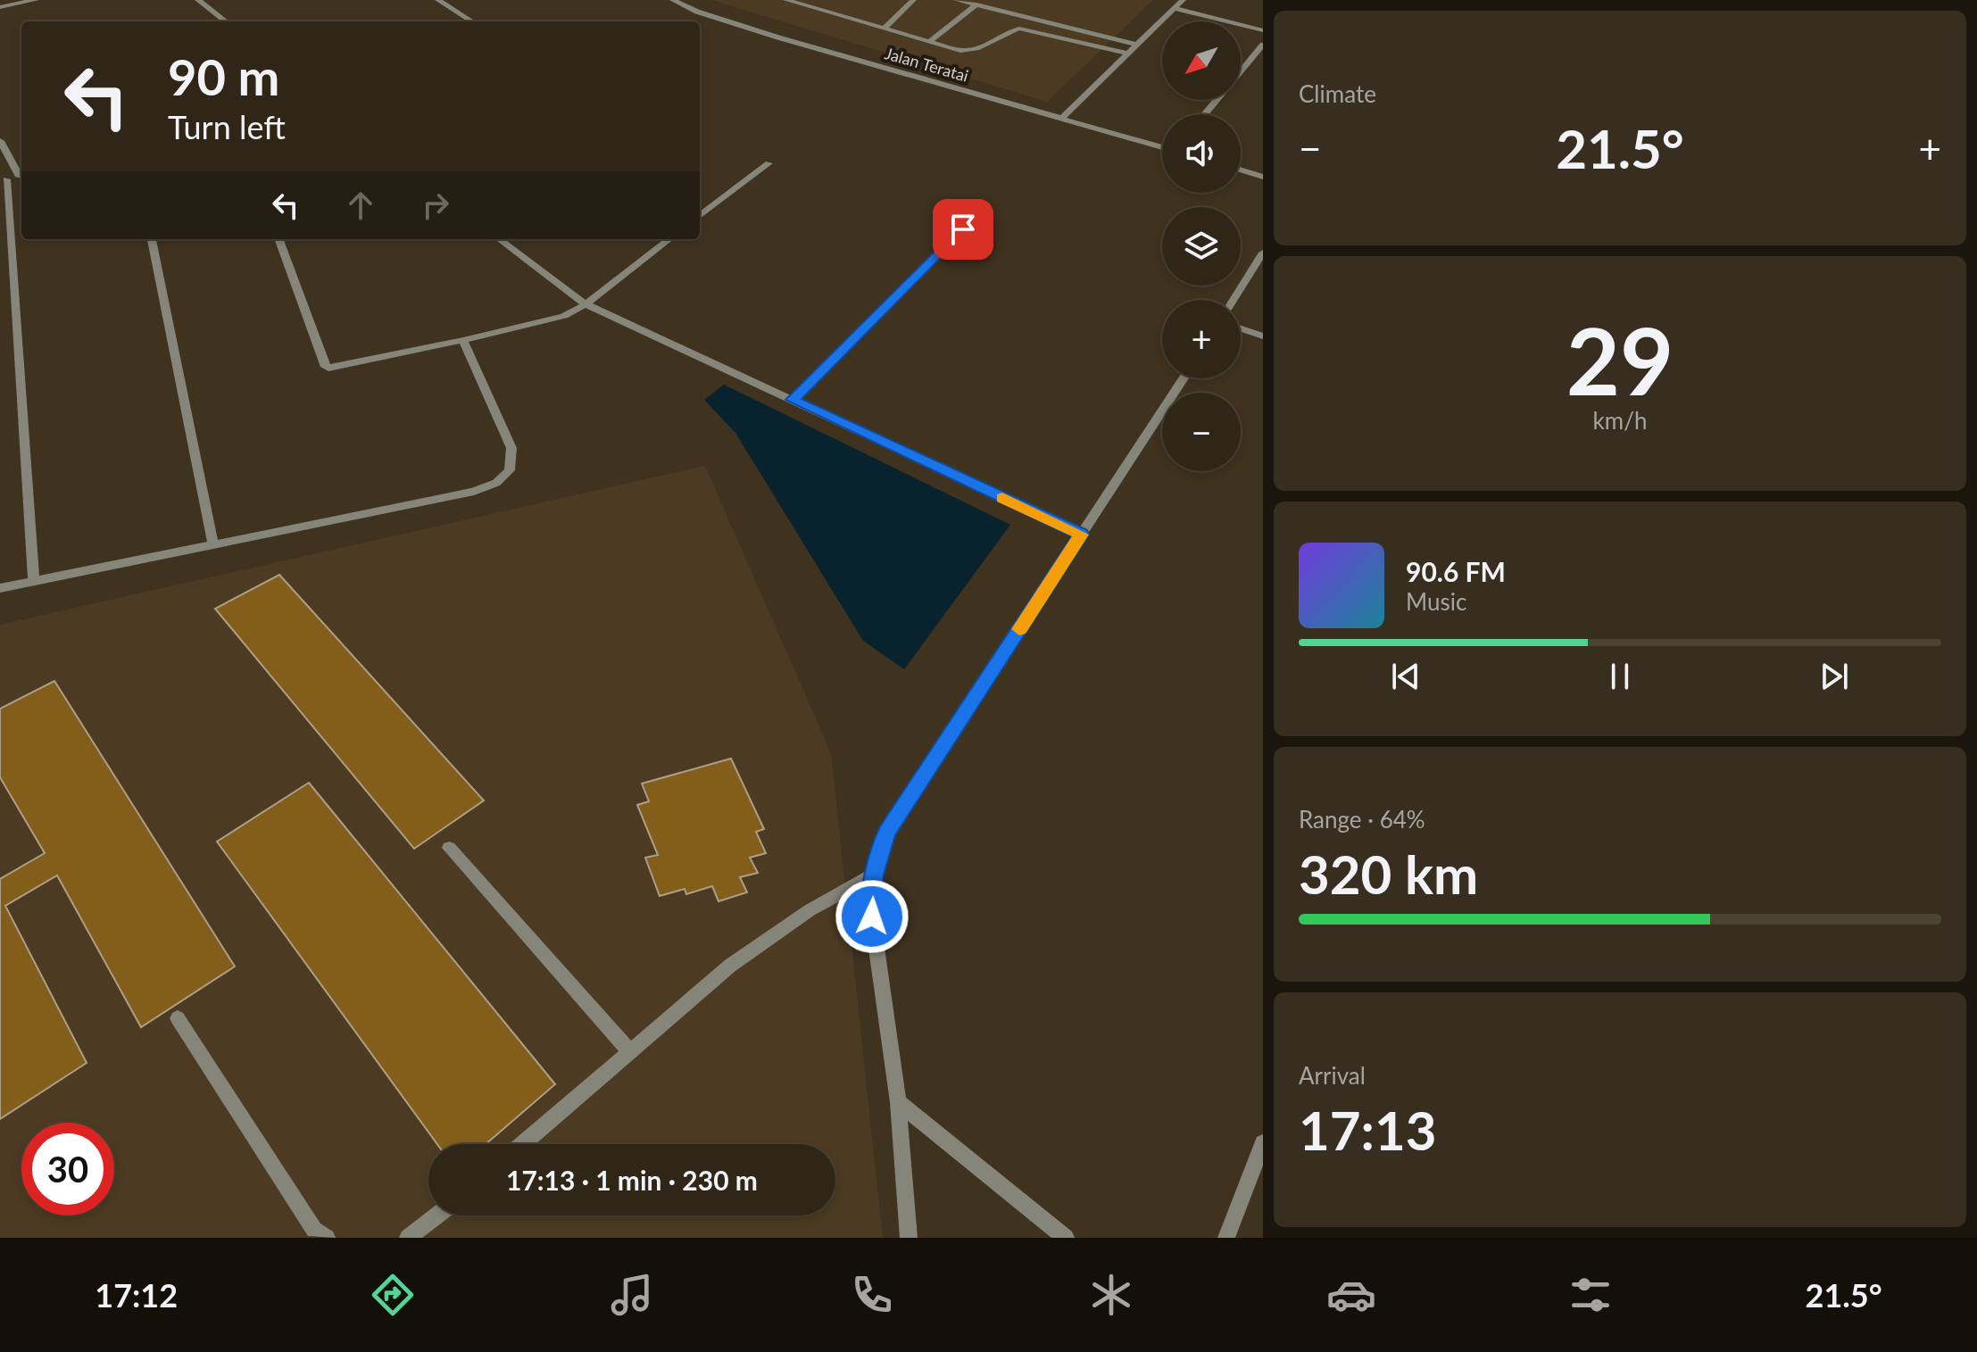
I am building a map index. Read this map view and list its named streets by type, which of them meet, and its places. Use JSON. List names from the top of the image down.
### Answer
{
  "streets": {
    "street": ["Jalan Teratai"]
  },
  "north": "bottom left",
  "page": {
    "tile": [
      "Climate",
      ["29", "km/h"],
      ["Range · 64%", "320 km"],
      ["Arrival", "17:13"]
    ],
    "map_buttons": ["+", "−"],
    "turn": ["90 m", "Turn left"],
    "heat": ["−", "21.5°", "+"],
    "song": ["90.6 FM", "Music"],
    "limit": "30",
    "trip": "17:13 · 1 min · 230 m",
    "tabs": ["17:12", "21.5°"]
  }
}
